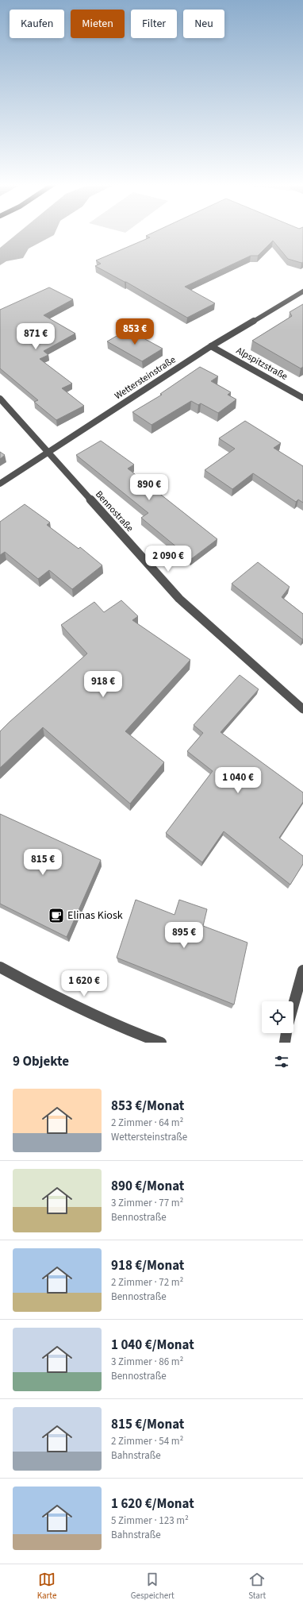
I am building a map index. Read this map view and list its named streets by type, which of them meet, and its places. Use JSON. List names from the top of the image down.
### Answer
{
  "streets": {
    "street": ["Alpspitzstraße", "Wettersteinstraße", "Bennostraße"]
  },
  "crossings": [
    ["Alpspitzstraße", "Wettersteinstraße"],
    ["Wettersteinstraße", "Bennostraße"]
  ],
  "places": {
    "cafe": ["Elinas Kiosk"]
  },
  "page": {
    "chip": [
      "Kaufen",
      "Mieten",
      "Filter",
      "Neu"
    ],
    "price": [
      "853 €",
      "871 €",
      "890 €",
      "2 090 €",
      "918 €",
      "1 040 €",
      "815 €",
      "895 €",
      "1 620 €"
    ],
    "heading": "9 Objekte",
    "list": [
      {
        "name": "853 €/Monat",
        "note": "2 Zimmer · 64 m² · Wettersteinstraße"
      },
      {
        "name": "890 €/Monat",
        "note": "3 Zimmer · 77 m² · Bennostraße"
      },
      {
        "name": "918 €/Monat",
        "note": "2 Zimmer · 72 m² · Bennostraße"
      },
      {
        "name": "1 040 €/Monat",
        "note": "3 Zimmer · 86 m² · Bennostraße"
      },
      {
        "name": "815 €/Monat",
        "note": "2 Zimmer · 54 m² · Bahnstraße"
      },
      {
        "name": "1 620 €/Monat",
        "note": "5 Zimmer · 123 m² · Bahnstraße"
      }
    ],
    "tabs": ["Karte", "Gespeichert", "Start"]
  }
}
